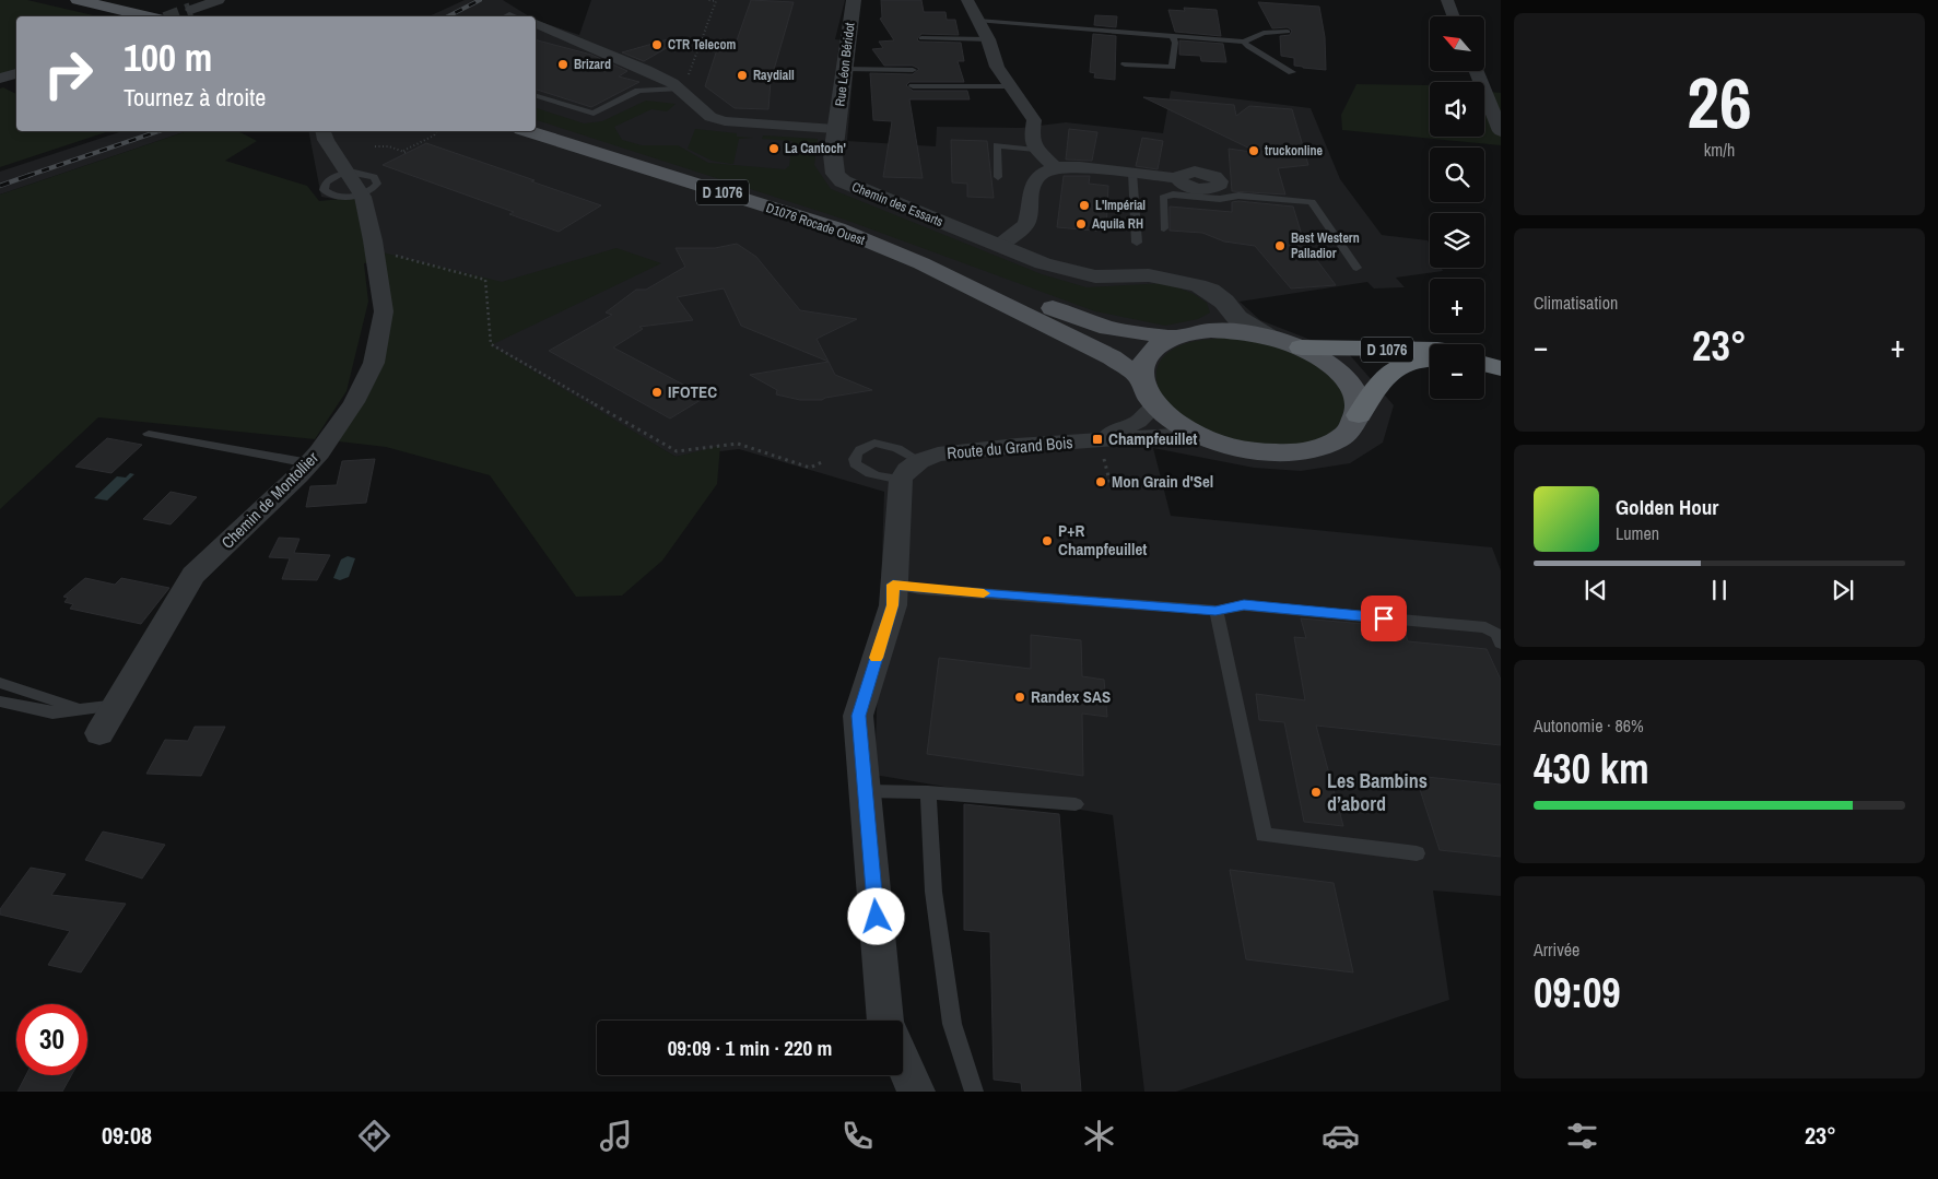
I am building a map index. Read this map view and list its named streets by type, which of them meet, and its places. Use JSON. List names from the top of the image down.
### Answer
{
  "streets": {
    "highway": ["D 1076"],
    "main road": ["D1076 Rocade Ouest"],
    "street": [
      "Rue Léon Béridot",
      "Chemin des Essarts",
      "Route du Grand Bois",
      "Chemin de Montollier"
    ]
  },
  "crossings": [
    ["Rue Léon Béridot", "Chemin des Essarts"],
    ["D 1076", "D1076 Rocade Ouest"]
  ],
  "places": {
    "other": [
      "CTR Telecom",
      "Brizard",
      "Raydiall",
      "La Cantoch'",
      "truckonline",
      "L'Impérial",
      "Aquila RH",
      "Best Western Palladior",
      "IFOTEC",
      "Mon Grain d'Sel",
      "P+R Champfeuillet",
      "Randex SAS",
      "Les Bambins d’abord"
    ],
    "transit": ["Champfeuillet"]
  },
  "north": "top left",
  "page": {
    "tile": [
      ["26", "km/h"],
      "Climatisation",
      ["Autonomie · 86%", "430 km"],
      ["Arrivée", "09:09"]
    ],
    "map_buttons": ["+", "−"],
    "turn": ["100 m", "Tournez à droite"],
    "heat": ["−", "23°", "+"],
    "song": ["Golden Hour", "Lumen"],
    "limit": "30",
    "trip": "09:09 · 1 min · 220 m",
    "tabs": ["09:08", "23°"]
  }
}
